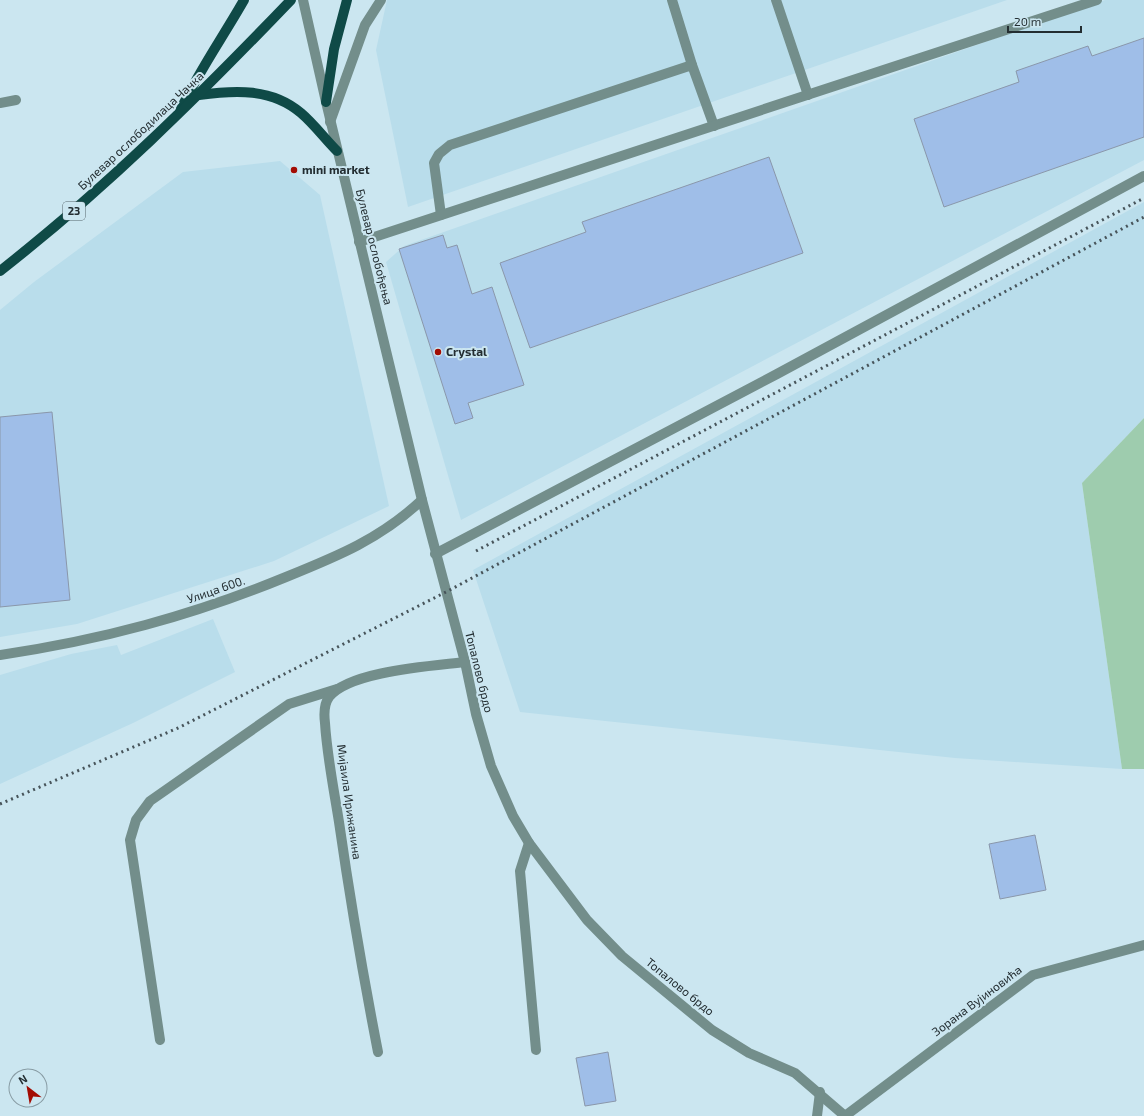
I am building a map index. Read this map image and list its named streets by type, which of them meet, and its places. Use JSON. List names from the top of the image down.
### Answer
{
  "streets": {
    "main road": ["Булевар ослободилаца Чачка", "23"],
    "street": [
      "Булевар ослобођења",
      "Улица 600.",
      "Топалово брдо",
      "Мијаила Ирижанина",
      "Зорана Вујиновића"
    ]
  },
  "crossings": [
    ["Булевар ослобођења", "Улица 600."],
    ["Булевар ослобођења", "Топалово брдо"],
    ["Улица 600.", "Топалово брдо"],
    ["Топалово брдо", "Мијаила Ирижанина"],
    ["Топалово брдо", "Зорана Вујиновића"]
  ],
  "places": ["mini market", "Crystal"],
  "scale_bar": "20 m",
  "north": "top left"
}
